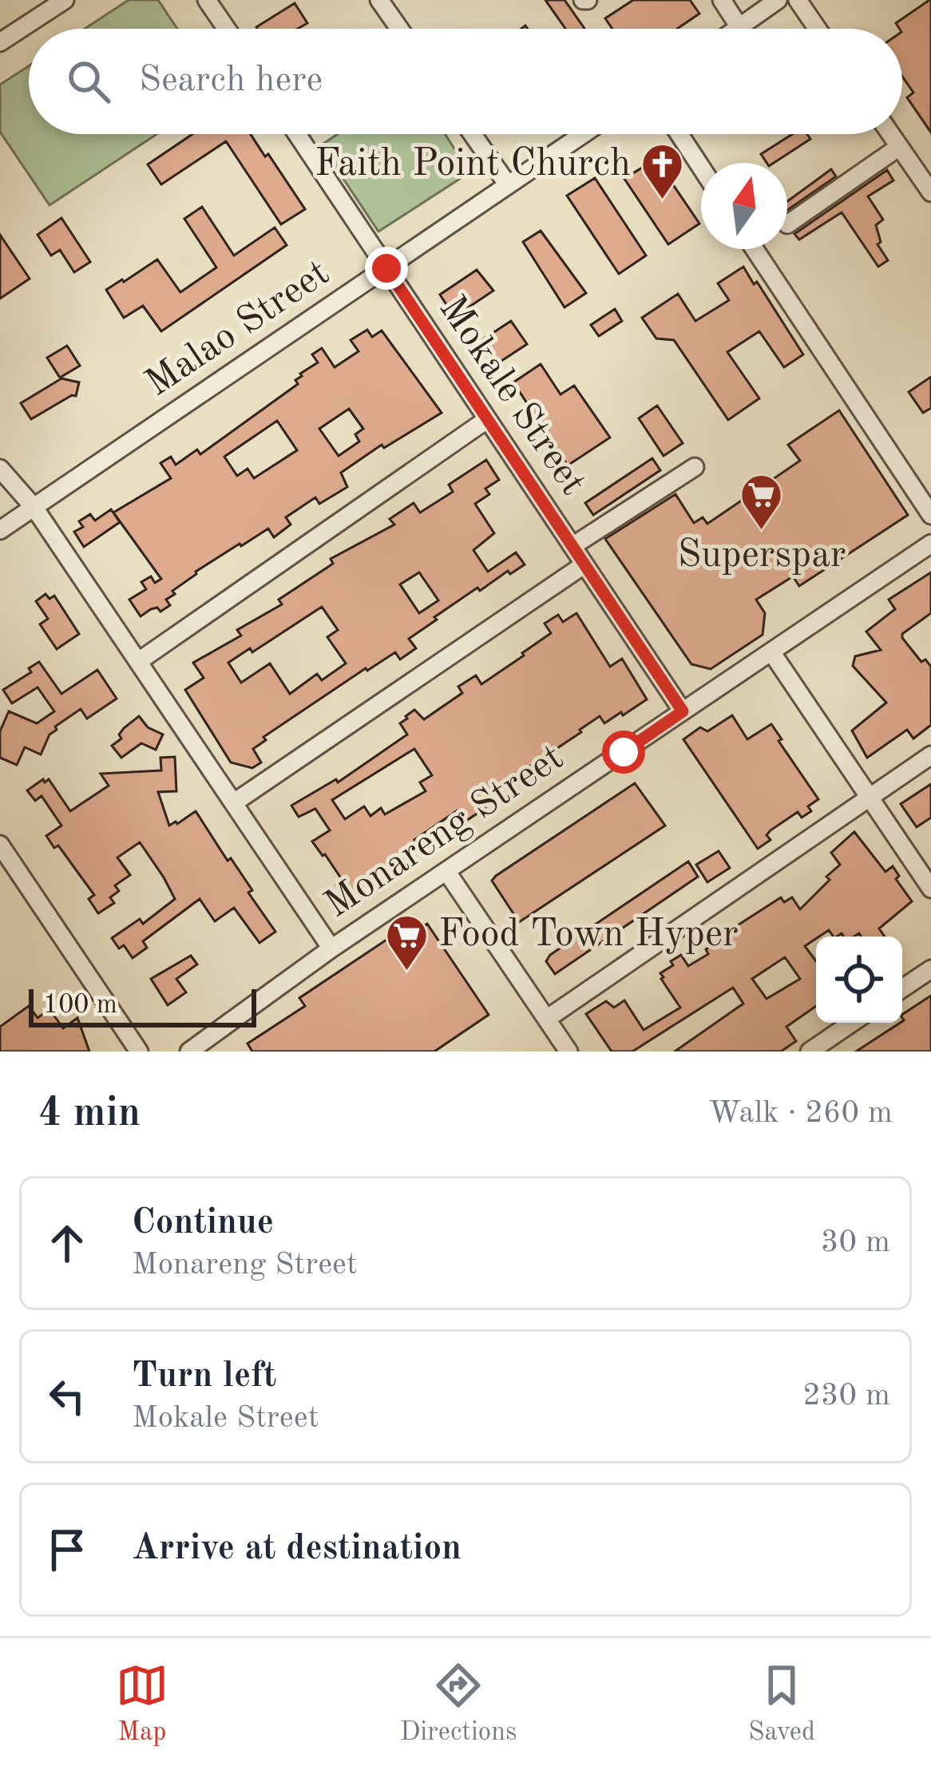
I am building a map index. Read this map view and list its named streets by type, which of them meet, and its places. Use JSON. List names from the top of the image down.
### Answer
{
  "streets": {
    "street": ["Malao Street", "Mokale Street", "Monareng Street"]
  },
  "crossings": [
    ["Malao Street", "Mokale Street"],
    ["Mokale Street", "Monareng Street"]
  ],
  "places": {
    "church": ["Faith Point Church"],
    "supermarket": ["Superspar", "Food Town Hyper"]
  },
  "scale_bar": "100 m",
  "north": "top",
  "page": {
    "search": "Search here",
    "scale": "100 m",
    "heading": ["4 min", "Walk · 260 m"],
    "list": [
      ["Continue", "Monareng Street", "30 m"],
      ["Turn left", "Mokale Street", "230 m"],
      "Arrive at destination"
    ],
    "nav": ["Map", "Directions", "Saved"]
  }
}
